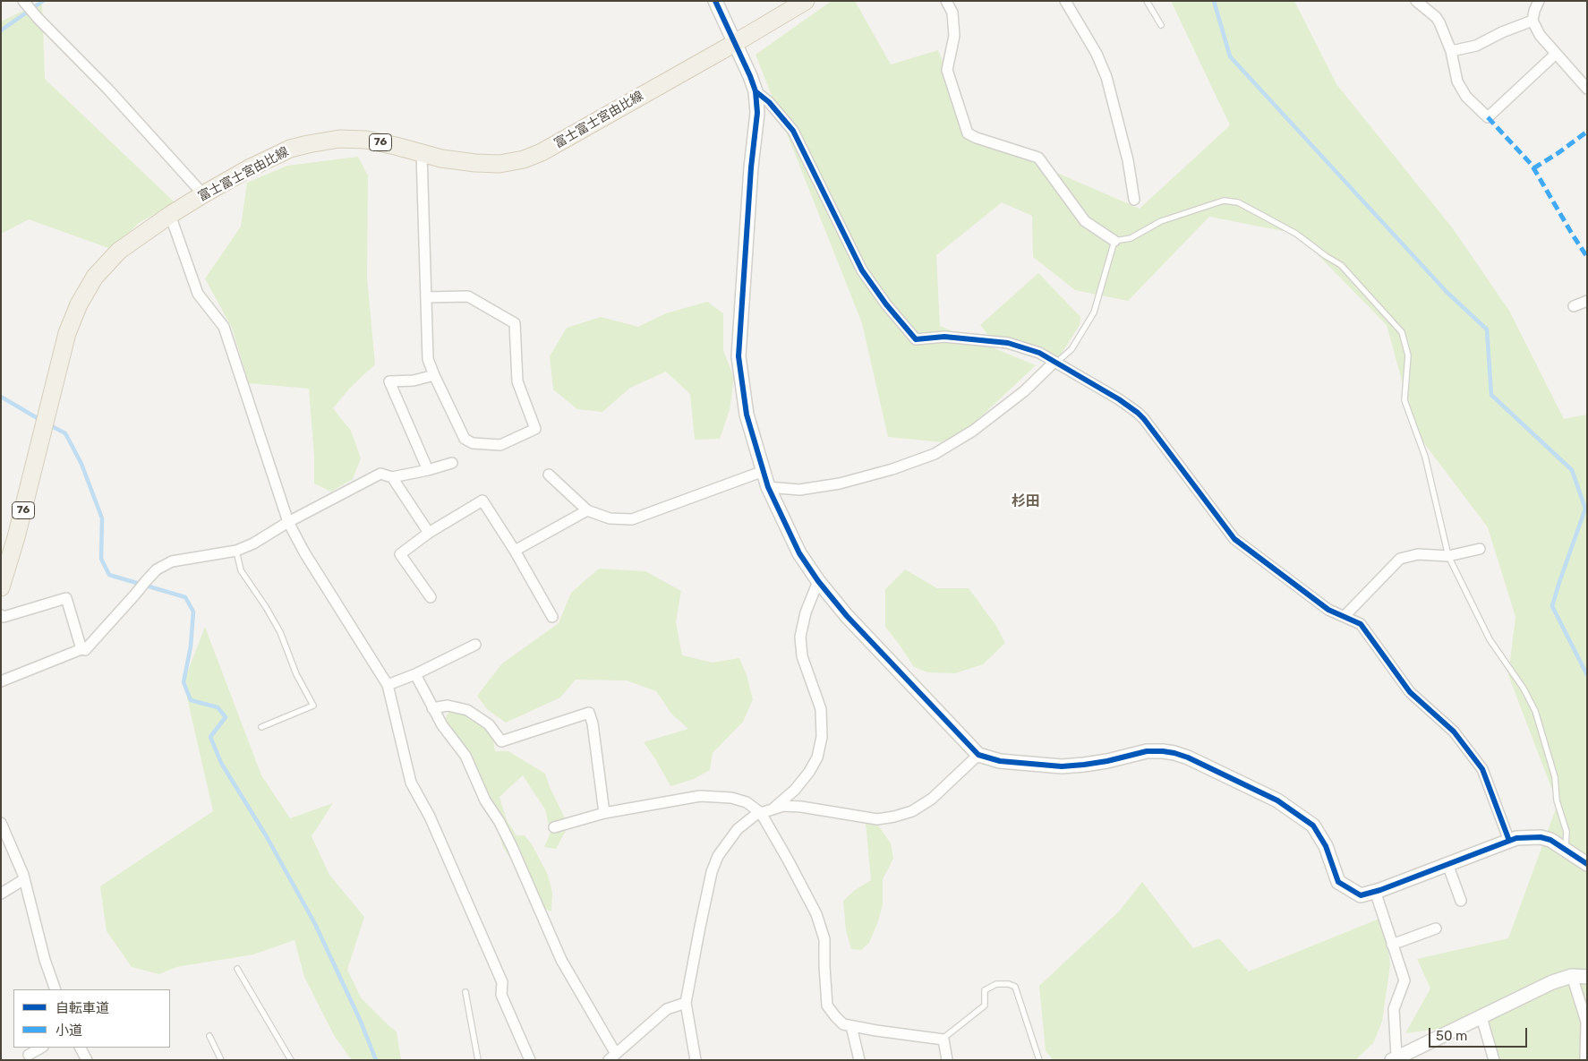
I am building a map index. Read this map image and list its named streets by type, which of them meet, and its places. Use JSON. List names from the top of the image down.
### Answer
{
  "streets": {
    "main road": ["富士富士宮由比線", "76"]
  },
  "districts": ["杉田"],
  "legend": ["自転車道", "小道"],
  "scale_bar": "50 m"
}
